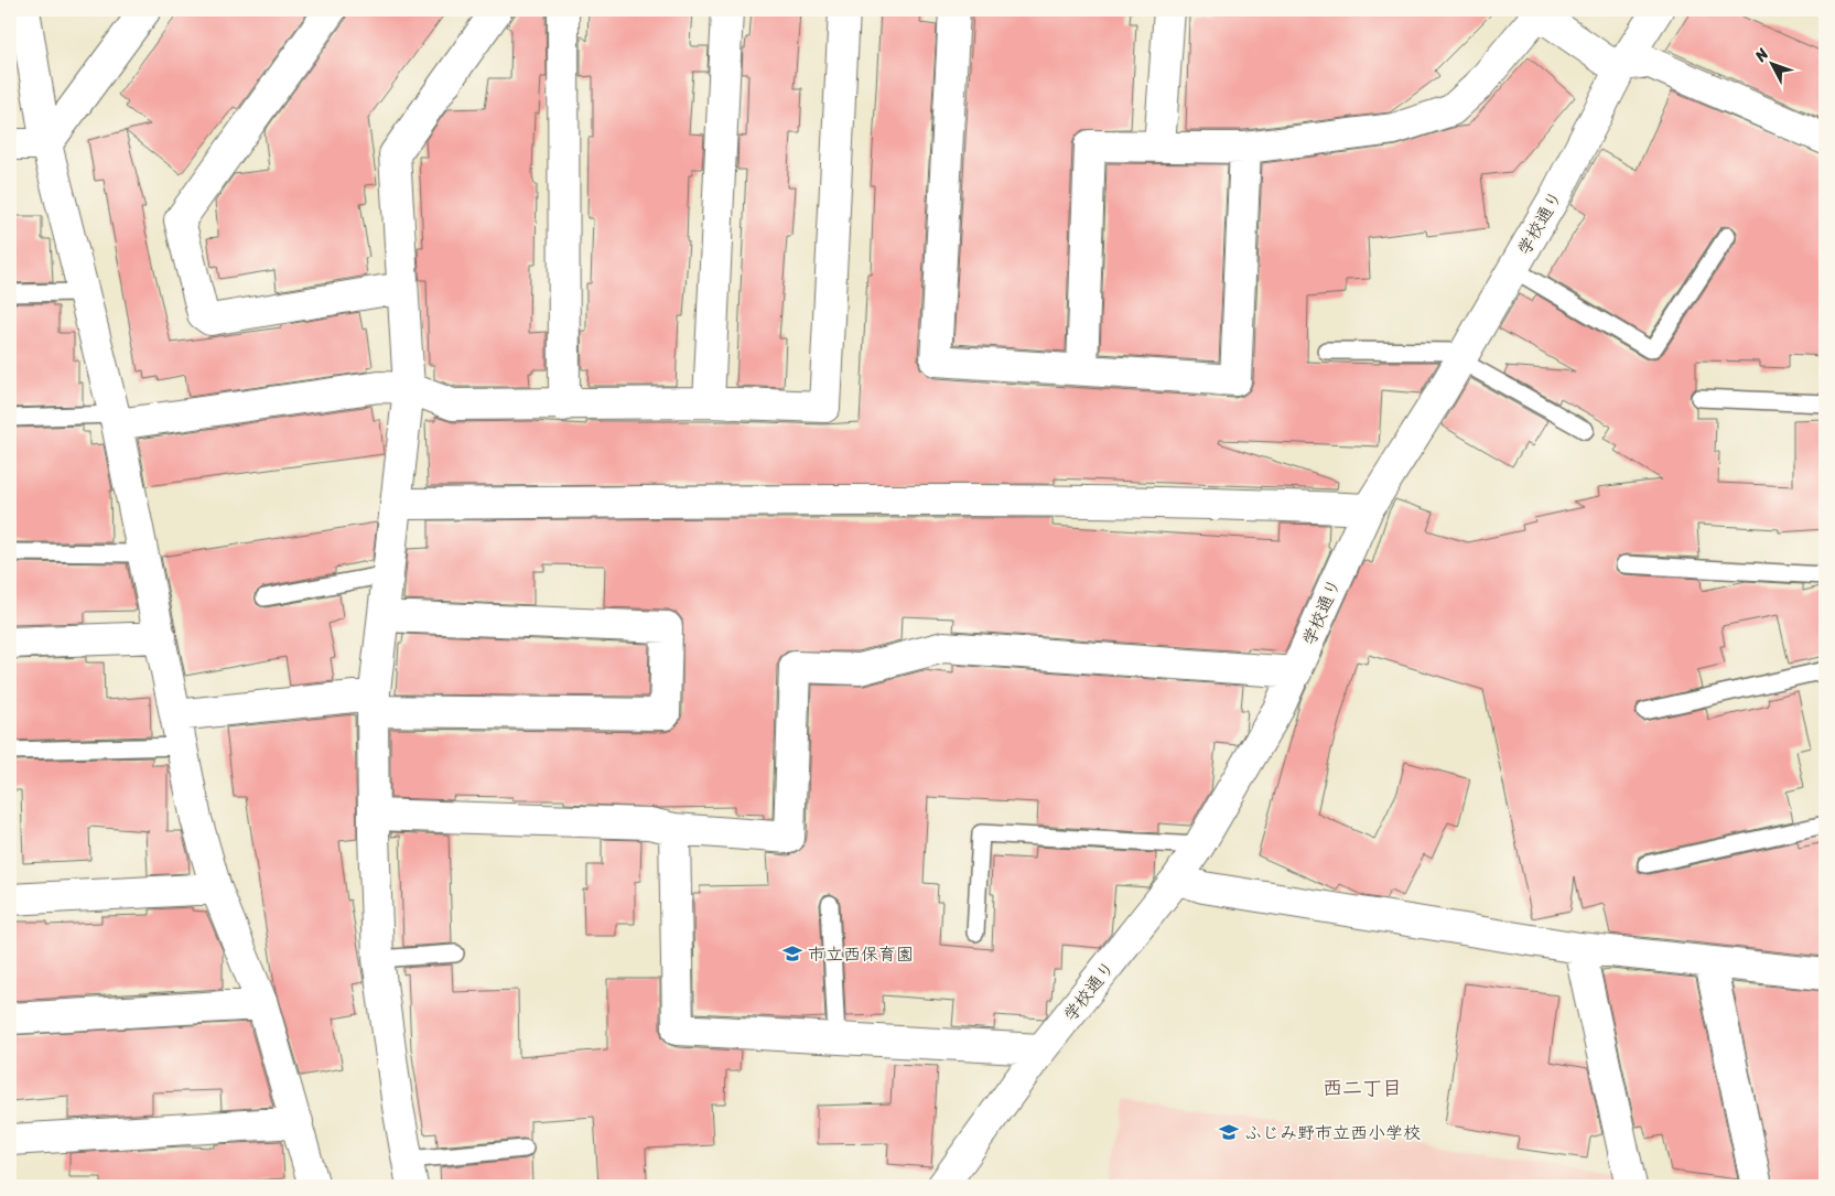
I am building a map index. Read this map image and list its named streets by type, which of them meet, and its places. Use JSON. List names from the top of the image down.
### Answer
{
  "streets": {
    "street": ["学校通り"]
  },
  "districts": ["西二丁目"],
  "places": {
    "school or university": ["市立西保育園", "ふじみ野市立西小学校"]
  },
  "north": "top left"
}
